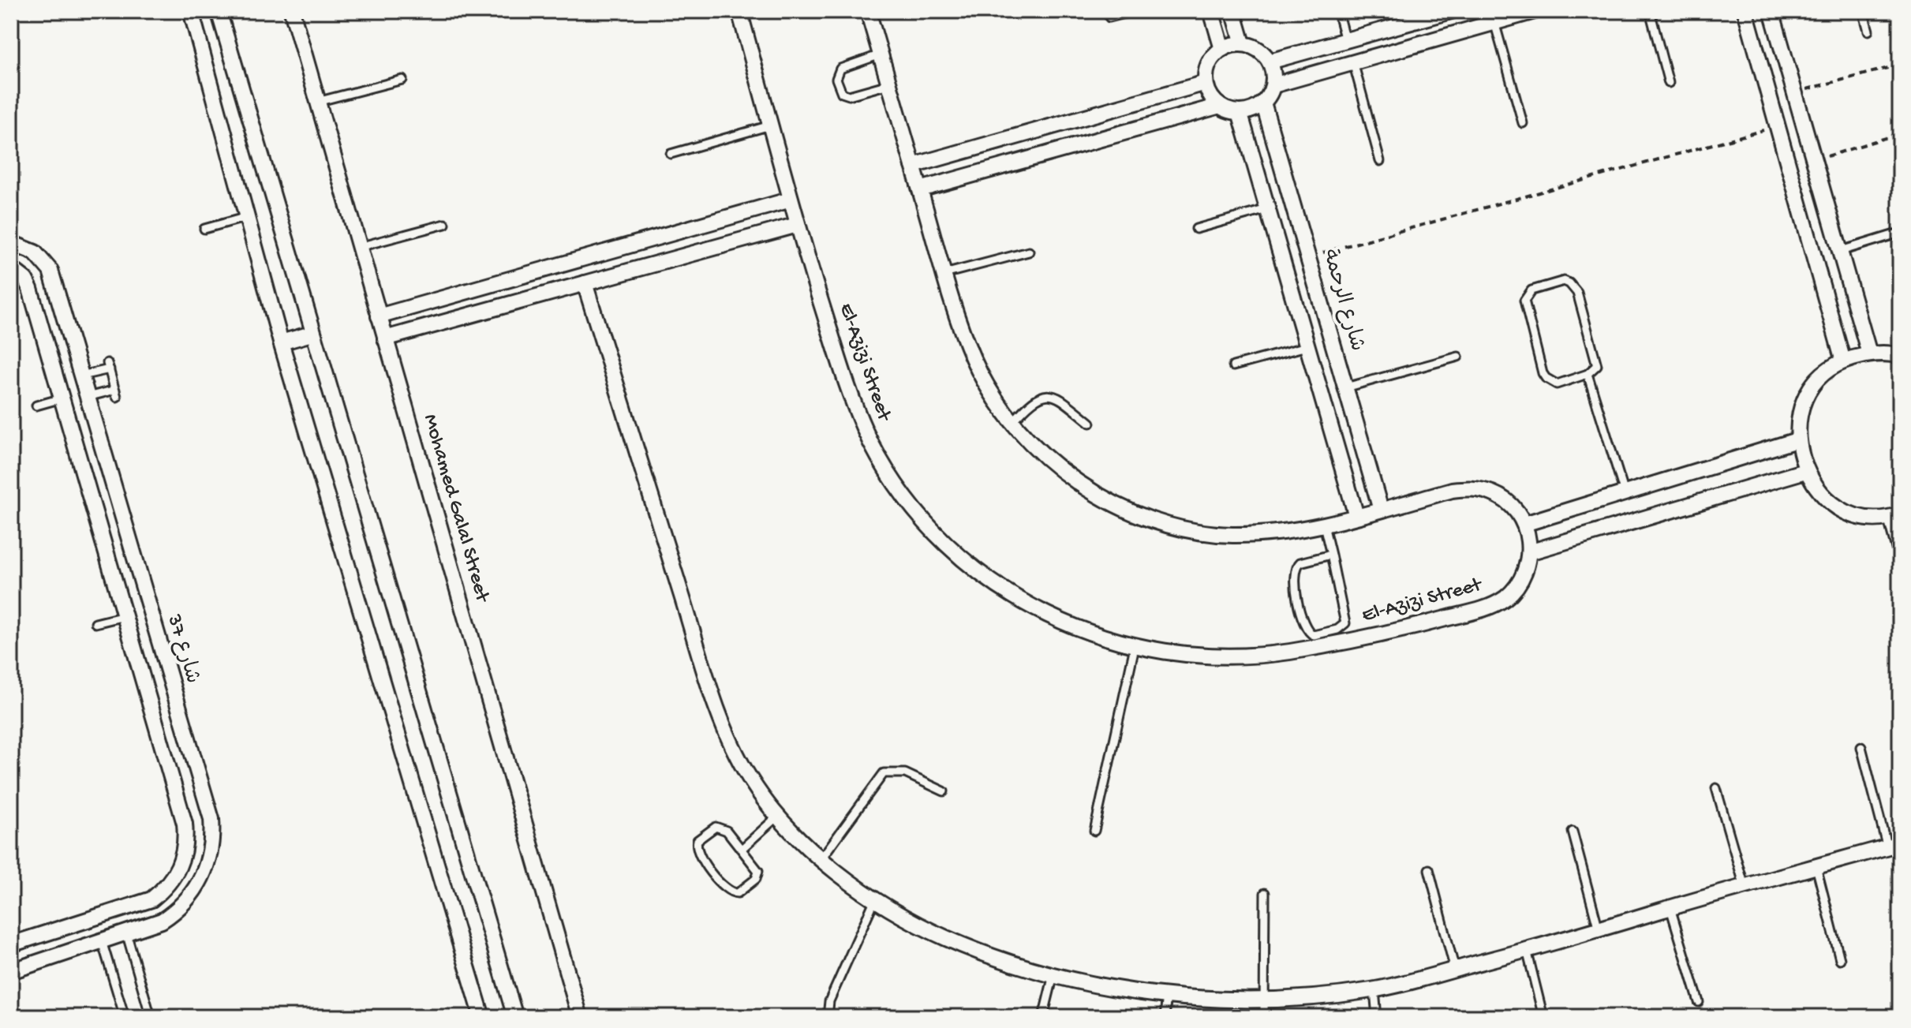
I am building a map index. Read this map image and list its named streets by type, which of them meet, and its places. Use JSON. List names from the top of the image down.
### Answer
{
  "streets": {
    "street": [
      "شارع الرحمة",
      "El-Azizi Street",
      "Mohamed Galal Street",
      "شارع 37"
    ]
  }
}
